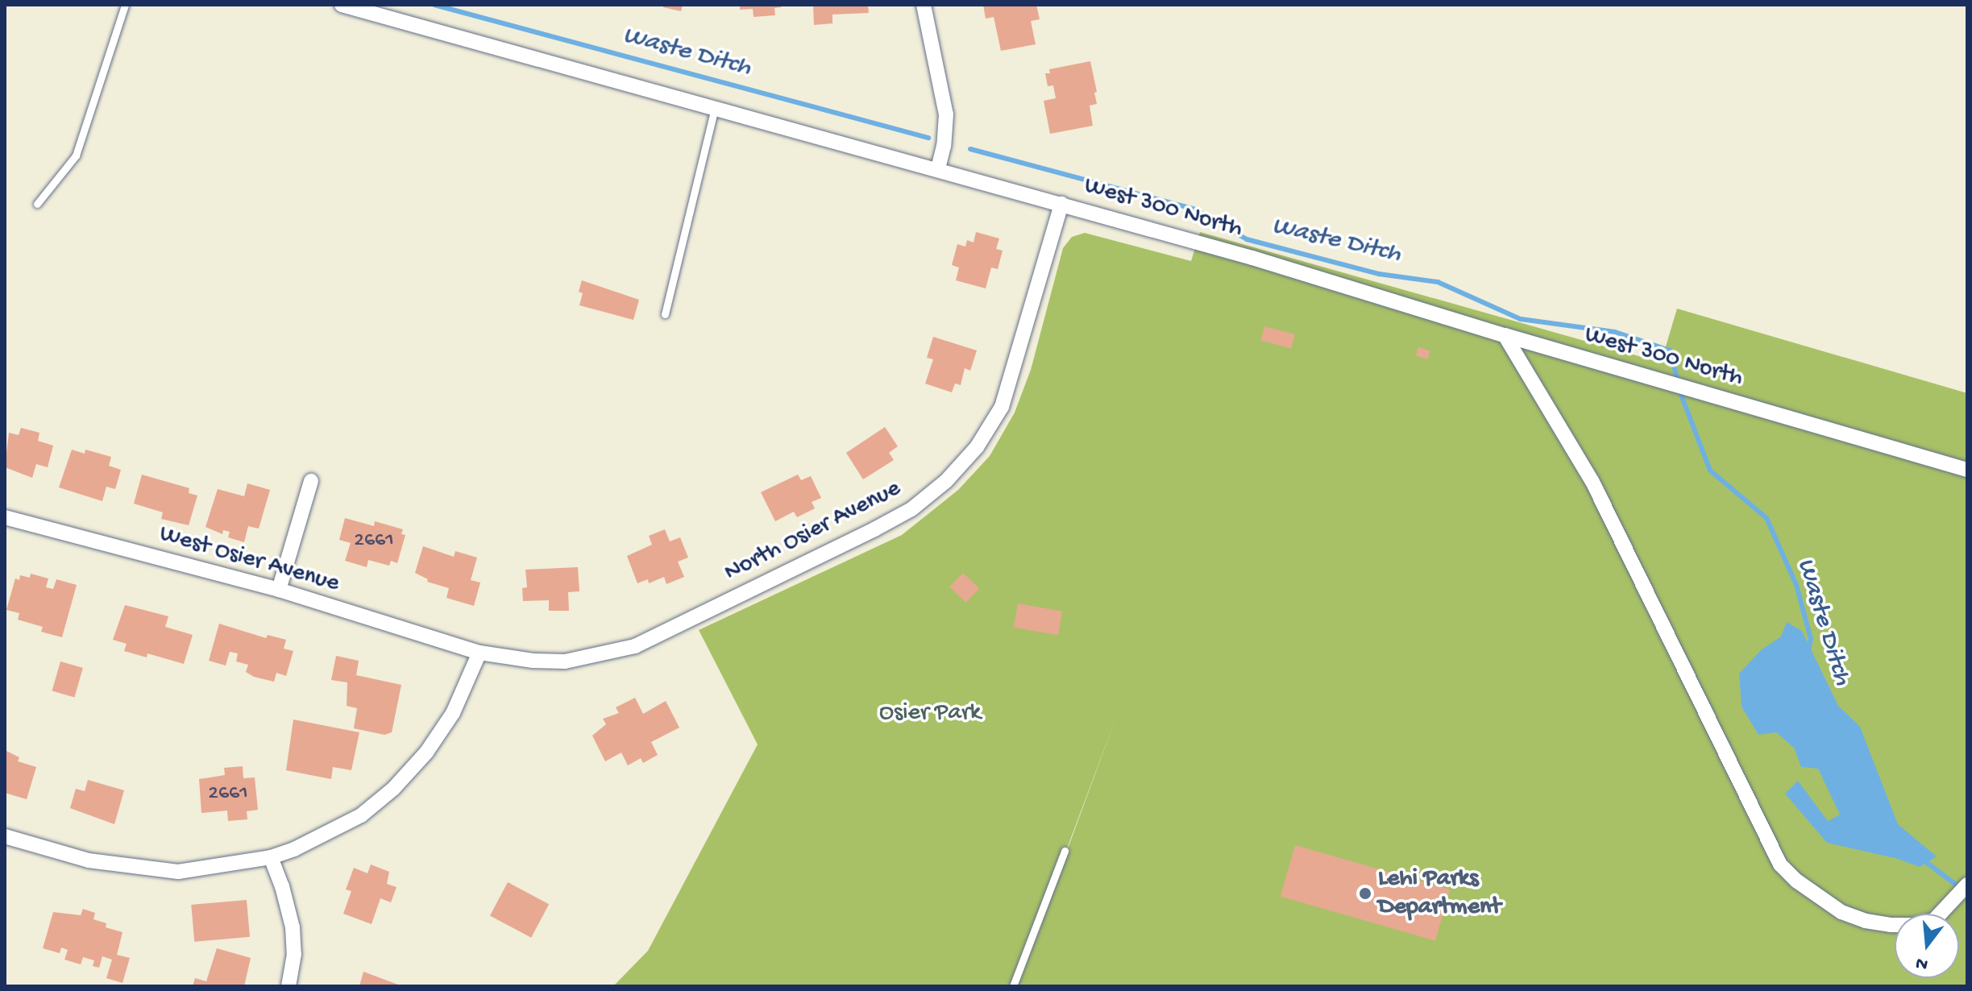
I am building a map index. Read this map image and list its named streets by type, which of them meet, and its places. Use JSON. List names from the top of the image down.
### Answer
{
  "streets": {
    "street": ["West 300 North", "North Osier Avenue", "West Osier Avenue"]
  },
  "crossings": [
    ["West 300 North", "North Osier Avenue"],
    ["North Osier Avenue", "West Osier Avenue"]
  ],
  "water": ["Waste Ditch"],
  "parks": ["Osier Park"],
  "places": ["Lehi Parks Department"],
  "house_numbers": ["2661", "2661"],
  "north": "bottom"
}
